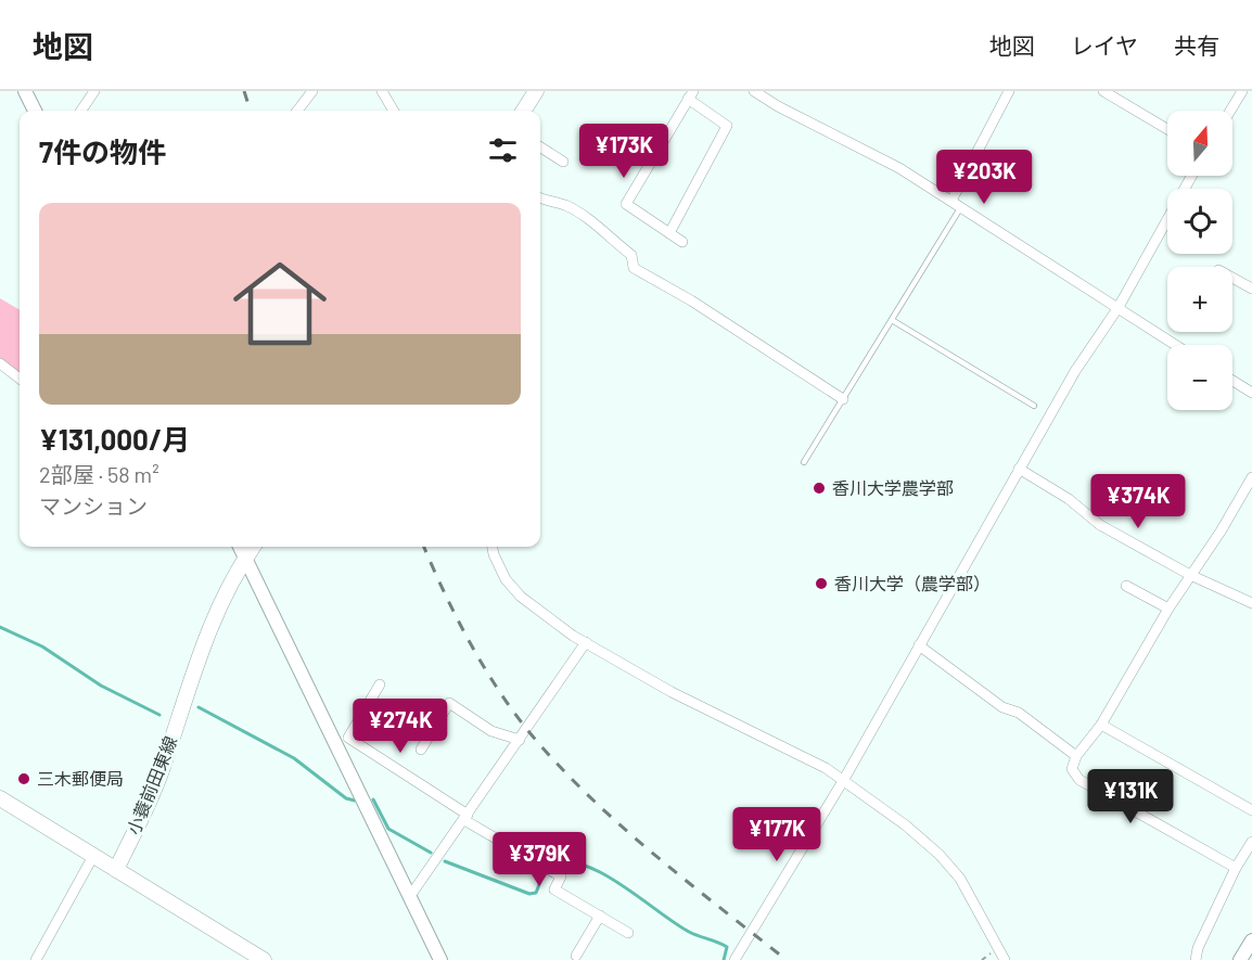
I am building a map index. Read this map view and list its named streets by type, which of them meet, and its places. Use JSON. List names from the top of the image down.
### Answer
{
  "streets": {
    "main road": ["小蓑前田東線"]
  },
  "places": ["香川大学農学部", "香川大学（農学部）", "三木郵便局"],
  "north": "top",
  "page": {
    "header": "地図",
    "nav": ["地図", "レイヤ", "共有"],
    "map_buttons": ["+", "−"],
    "heading": "7件の物件",
    "price": [
      "¥173K",
      "¥203K",
      "¥374K",
      "¥274K",
      "¥131K",
      "¥177K",
      "¥379K"
    ],
    "list": [
      {
        "name": "¥131,000/月",
        "note": "2部屋 · 58 m² · マンション"
      }
    ]
  }
}
